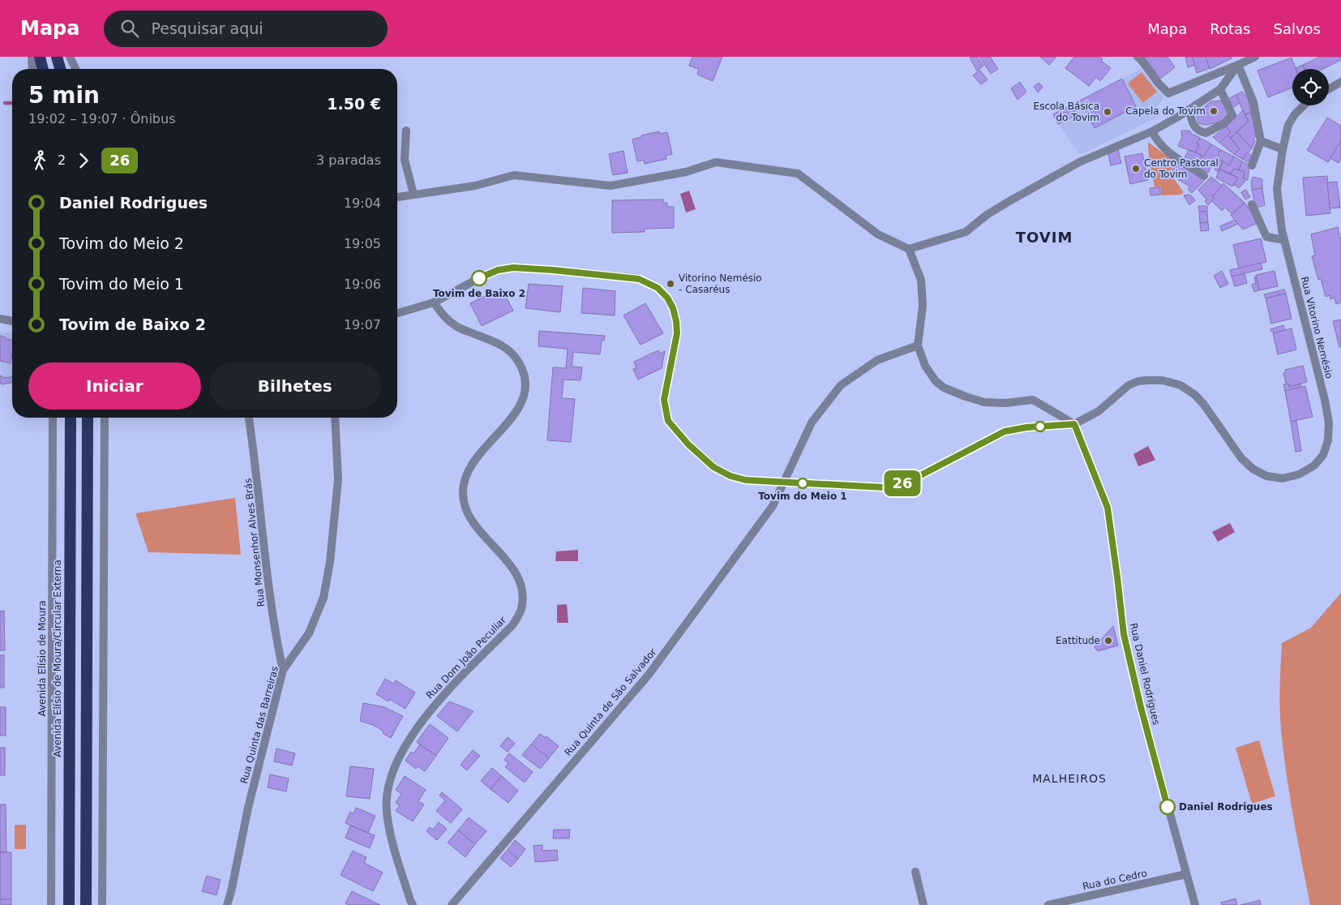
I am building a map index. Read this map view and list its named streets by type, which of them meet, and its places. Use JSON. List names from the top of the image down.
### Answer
{
  "streets": {
    "highway": ["Avenida Elísio de Moura/Circular Externa"],
    "street": [
      "Rua Vitorino Nemésio",
      "Rua Monsenhor Alves Brás",
      "Rua Dom João Peculiar",
      "Avenida Elísio de Moura",
      "Rua Daniel Rodrigues",
      "Rua Quinta de São Salvador",
      "Rua Quinta das Barreiras",
      "Rua do Cedro"
    ]
  },
  "crossings": [
    ["Rua Vitorino Nemésio", "Rua Daniel Rodrigues"],
    ["Rua Monsenhor Alves Brás", "Rua Quinta das Barreiras"],
    ["Rua Daniel Rodrigues", "Rua do Cedro"]
  ],
  "districts": ["TOVIM", "MALHEIROS"],
  "places": [
    "Capela do Tovim",
    "Escola Básica do Tovim",
    "Centro Pastoral do Tovim",
    "Tovim de Baixo 2",
    "Vitorino Nemésio - Casaréus",
    "Tovim do Meio 1",
    "Eattitude",
    "Daniel Rodrigues"
  ],
  "lines": ["bus line 26"],
  "page": {
    "header": "Mapa",
    "search": "Pesquisar aqui",
    "nav": ["Mapa", "Rotas", "Salvos"],
    "on_map": "26",
    "heading": ["5 min", "19:02 – 19:07 · Ônibus", "1.50 €"],
    "legs": ["2", "26", "3 paradas"],
    "list": [
      {
        "name": "Daniel Rodrigues",
        "value": "19:04"
      },
      {
        "name": "Tovim do Meio 2",
        "value": "19:05"
      },
      {
        "name": "Tovim do Meio 1",
        "value": "19:06"
      },
      {
        "name": "Tovim de Baixo 2",
        "value": "19:07"
      }
    ],
    "buttons": ["Iniciar", "Bilhetes"]
  }
}
